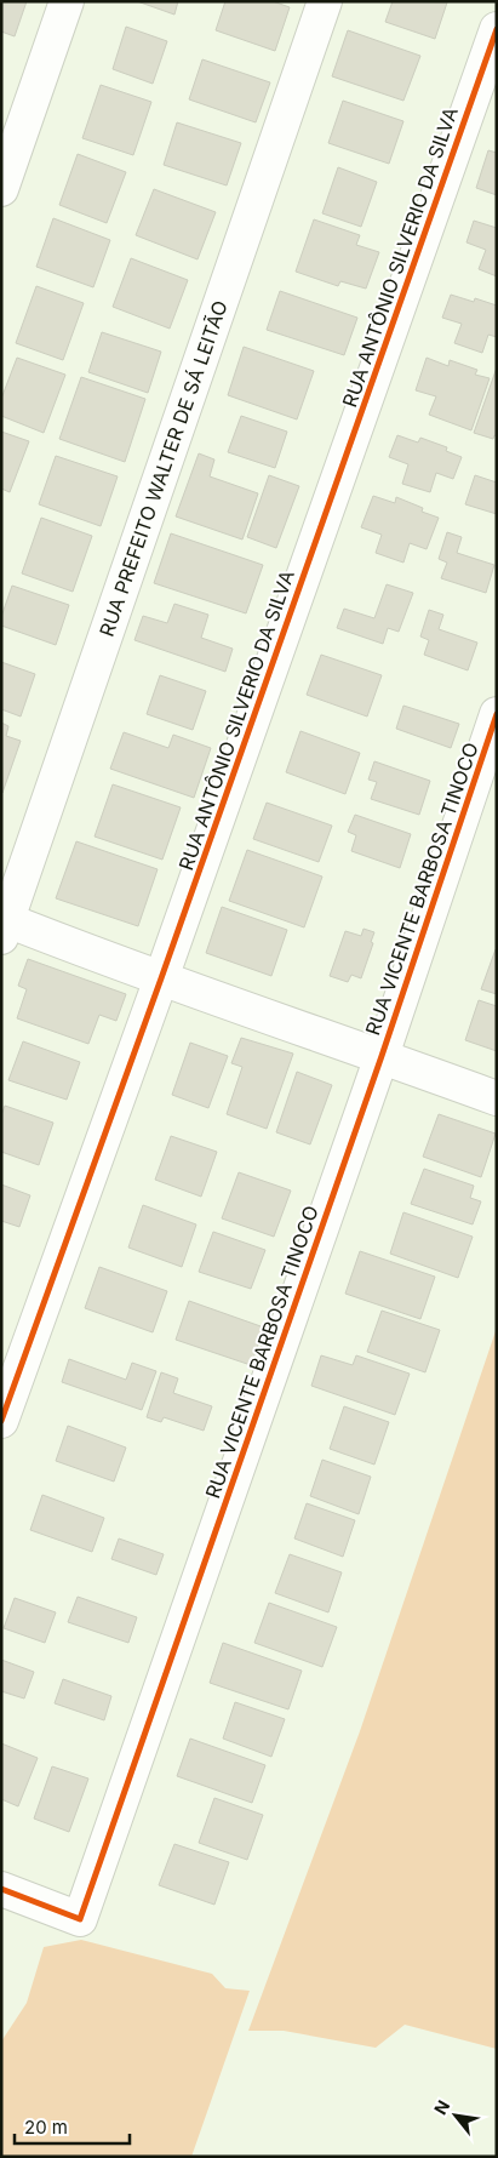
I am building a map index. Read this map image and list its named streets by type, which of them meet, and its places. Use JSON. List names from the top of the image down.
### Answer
{
  "streets": {
    "street": ["RUA ANTÔNIO SILVERIO DA SILVA", "RUA PREFEITO WALTER DE SÁ LEITÃO", "RUA VICENTE BARBOSA TINOCO"]
  },
  "scale_bar": "20 m",
  "north": "top left"
}
